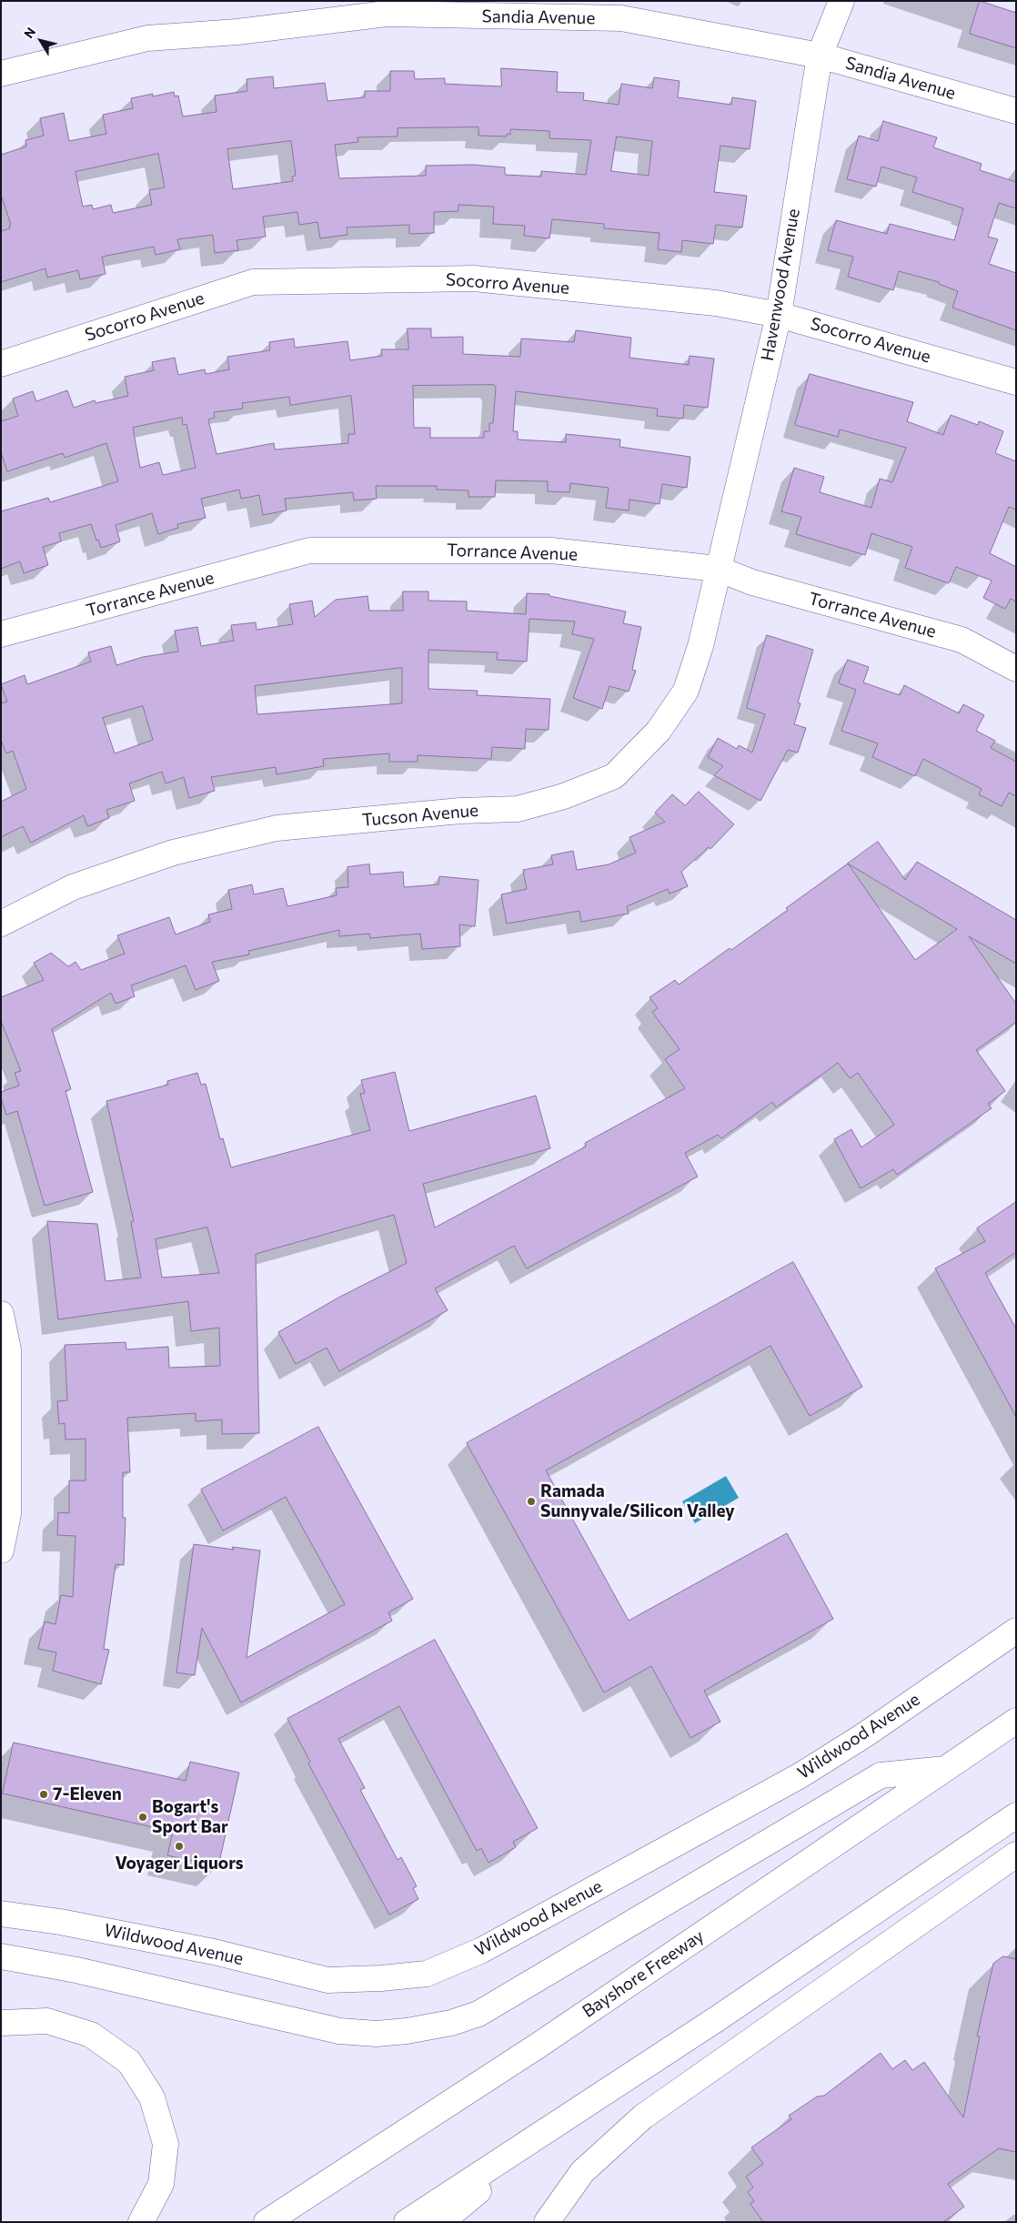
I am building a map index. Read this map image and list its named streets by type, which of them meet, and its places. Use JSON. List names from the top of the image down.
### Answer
{
  "streets": {
    "main road": [
      "Sandia Avenue",
      "Socorro Avenue",
      "Havenwood Avenue",
      "Torrance Avenue",
      "Tucson Avenue",
      "Wildwood Avenue",
      "Bayshore Freeway"
    ]
  },
  "crossings": [
    ["Sandia Avenue", "Havenwood Avenue"],
    ["Socorro Avenue", "Havenwood Avenue"],
    ["Havenwood Avenue", "Torrance Avenue"],
    ["Havenwood Avenue", "Tucson Avenue"],
    ["Torrance Avenue", "Tucson Avenue"]
  ],
  "places": [
    "Ramada Sunnyvale/Silicon Valley",
    "7-Eleven",
    "Bogart's Sport Bar",
    "Voyager Liquors"
  ],
  "north": "top left"
}
